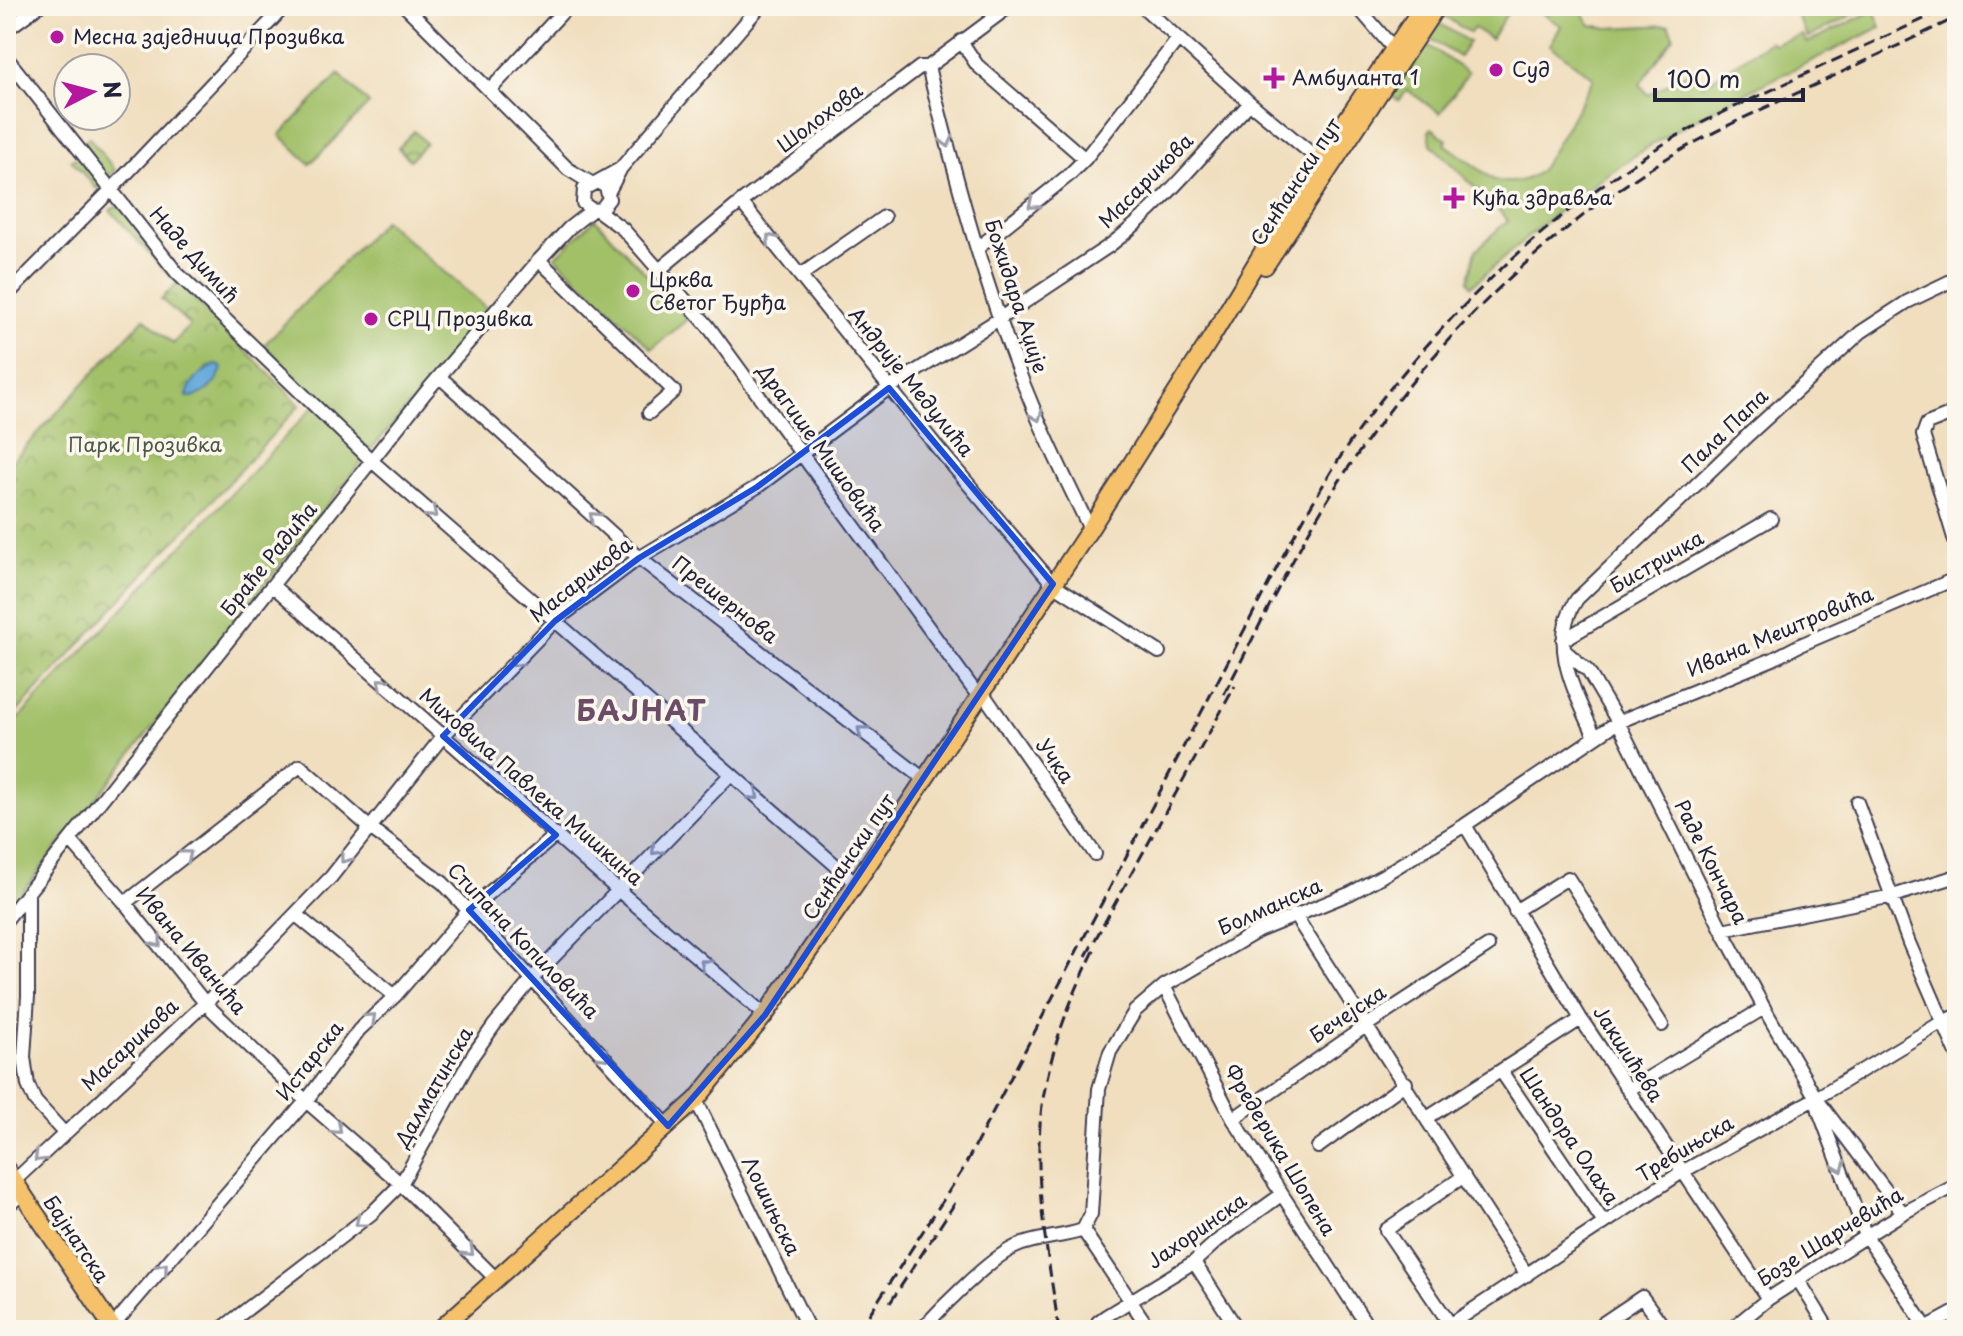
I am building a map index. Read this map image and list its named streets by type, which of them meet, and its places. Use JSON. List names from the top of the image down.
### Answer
{
  "streets": {
    "main road": ["Сенћански пут", "Бајнатска"],
    "street": [
      "Шолохова",
      "Масарикова",
      "Наде Димић",
      "Божидара Аџије",
      "Андрије Медулића",
      "Пала Папа",
      "Драгише Мишовића",
      "Браће Радића",
      "Бистричка",
      "Прешернова",
      "Ивана Мештровића",
      "Учка",
      "Миховила Павлека Мишкина",
      "Раде Кончара",
      "Болманска",
      "Стипана Копиловића",
      "Ивана Иванића",
      "Бечејска",
      "Јакшићева",
      "Истарска",
      "Далматинска",
      "Шандора Олаха",
      "Требињска",
      "Фредерика Шопена",
      "Лошињска",
      "Јахоринска",
      "Бозе Шарчевића"
    ]
  },
  "crossings": [
    ["Шолохова", "Божидара Аџије"],
    ["Шолохова", "Андрије Медулића"],
    ["Шолохова", "Драгише Мишовића"],
    ["Масарикова", "Наде Димић"],
    ["Масарикова", "Божидара Аџије"],
    ["Масарикова", "Андрије Медулића"],
    ["Масарикова", "Драгише Мишовића"],
    ["Масарикова", "Прешернова"],
    ["Масарикова", "Миховила Павлека Мишкина"],
    ["Масарикова", "Стипана Копиловића"],
    ["Масарикова", "Ивана Иванића"],
    ["Масарикова", "Бајнатска"],
    ["Сенћански пут", "Наде Димић"],
    ["Сенћански пут", "Божидара Аџије"],
    ["Сенћански пут", "Андрије Медулића"],
    ["Сенћански пут", "Драгише Мишовића"],
    ["Сенћански пут", "Прешернова"],
    ["Сенћански пут", "Учка"],
    ["Сенћански пут", "Миховила Павлека Мишкина"],
    ["Сенћански пут", "Стипана Копиловића"],
    ["Сенћански пут", "Ивана Иванића"],
    ["Сенћански пут", "Лошињска"],
    ["Наде Димић", "Браће Радића"],
    ["Наде Димић", "Далматинска"],
    ["Пала Папа", "Бистричка"],
    ["Пала Папа", "Раде Кончара"],
    ["Драгише Мишовића", "Браће Радића"],
    ["Драгише Мишовића", "Учка"],
    ["Браће Радића", "Прешернова"],
    ["Браће Радића", "Миховила Павлека Мишкина"],
    ["Браће Радића", "Ивана Иванића"],
    ["Бистричка", "Раде Кончара"],
    ["Ивана Мештровића", "Раде Кончара"],
    ["Ивана Мештровића", "Болманска"],
    ["Миховила Павлека Мишкина", "Истарска"],
    ["Миховила Павлека Мишкина", "Далматинска"],
    ["Раде Кончара", "Болманска"],
    ["Раде Кончара", "Требињска"],
    ["Раде Кончара", "Бозе Шарчевића"],
    ["Болманска", "Јакшићева"],
    ["Болманска", "Фредерика Шопена"],
    ["Стипана Копиловића", "Ивана Иванића"],
    ["Стипана Копиловића", "Истарска"],
    ["Стипана Копиловића", "Далматинска"],
    ["Ивана Иванића", "Истарска"],
    ["Ивана Иванића", "Далматинска"],
    ["Бечејска", "Фредерика Шопена"],
    ["Јакшићева", "Требињска"],
    ["Јакшићева", "Бозе Шарчевића"],
    ["Истарска", "Бајнатска"],
    ["Шандора Олаха", "Требињска"],
    ["Фредерика Шопена", "Јахоринска"]
  ],
  "one_way": [
    "Божидара Аџије",
    "Прешернова",
    "Миховила Павлека Мишкина",
    "Ивана Иванића",
    "Истарска",
    "Далматинска"
  ],
  "districts": ["БАЈНАТ"],
  "parks": ["Парк Прозивка"],
  "places": {
    "other": [
      "Месна заједница Прозивка",
      "Суд",
      "Црква Светог Ђурђа",
      "СРЦ Прозивка"
    ],
    "health": ["Амбуланта 1", "Кућа здравља"]
  },
  "scale_bar": "100 m",
  "north": "right"
}
